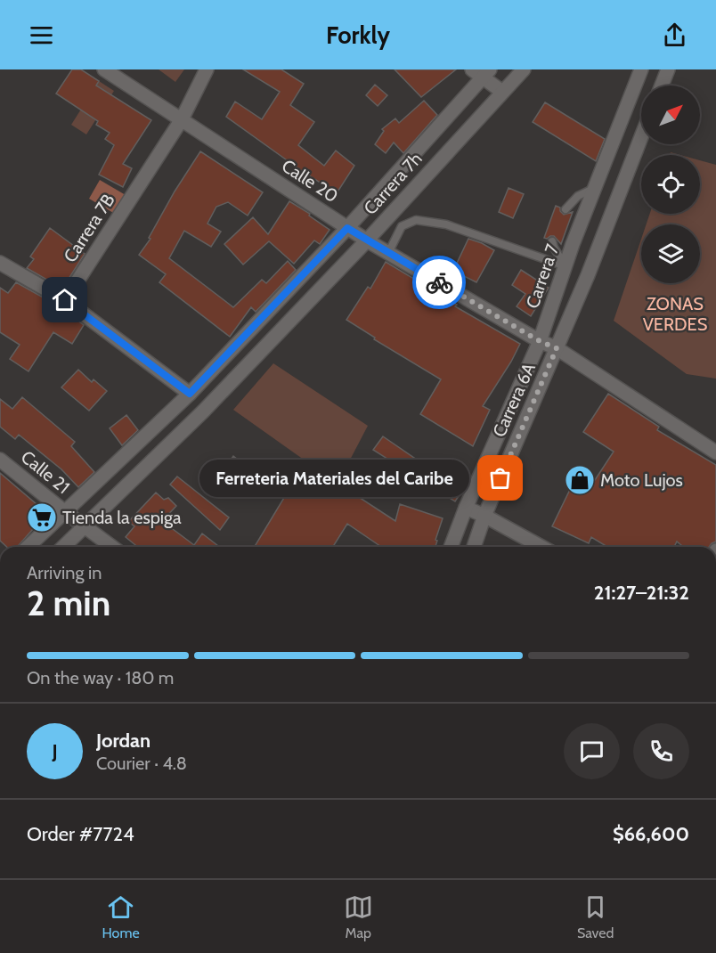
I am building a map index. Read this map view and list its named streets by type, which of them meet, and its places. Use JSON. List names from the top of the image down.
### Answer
{
  "streets": {
    "street": [
      "Calle 20",
      "Carrera 7h",
      "Carrera 7B",
      "Carrera 7",
      "Carrera 6A",
      "Calle 21"
    ]
  },
  "crossings": [
    ["Calle 20", "Carrera 7h"],
    ["Calle 20", "Carrera 7B"],
    ["Calle 20", "Carrera 7"],
    ["Calle 20", "Carrera 6A"],
    ["Carrera 7h", "Calle 21"]
  ],
  "parks": ["ZONAS VERDES"],
  "places": {
    "other": ["Ferreteria Materiales del Caribe"],
    "shop": ["Moto Lujos"],
    "supermarket": ["Tienda la espiga"]
  },
  "north": "top right",
  "page": {
    "header": "Forkly",
    "bubble": "Ferreteria Materiales del Caribe",
    "heading": ["2 min", "Arriving in", "21:27–21:32"],
    "panel": [
      "Jordan",
      "Courier · 4.8",
      "Order #7724",
      "$66,600"
    ],
    "bar": "On the way · 180 m",
    "round": "J",
    "tabs": ["Home", "Map", "Saved"]
  }
}
